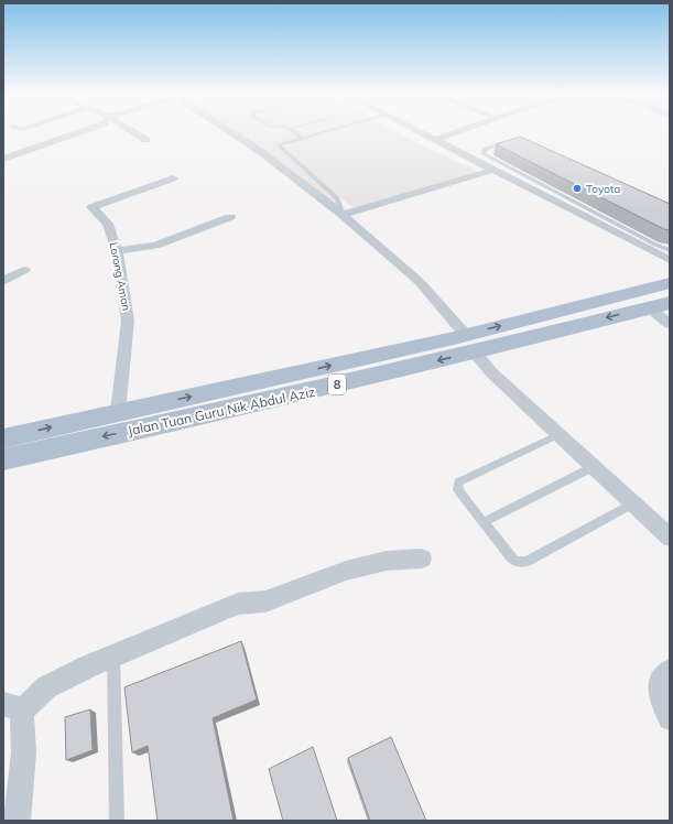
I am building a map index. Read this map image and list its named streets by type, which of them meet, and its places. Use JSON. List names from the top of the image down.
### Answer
{
  "streets": {
    "main road": ["8", "Jalan Tuan Guru Nik Abdul Aziz"],
    "street": ["Lorong Aman"]
  },
  "crossings": [
    ["Lorong Aman", "Jalan Tuan Guru Nik Abdul Aziz"]
  ],
  "places": ["Toyota"]
}
